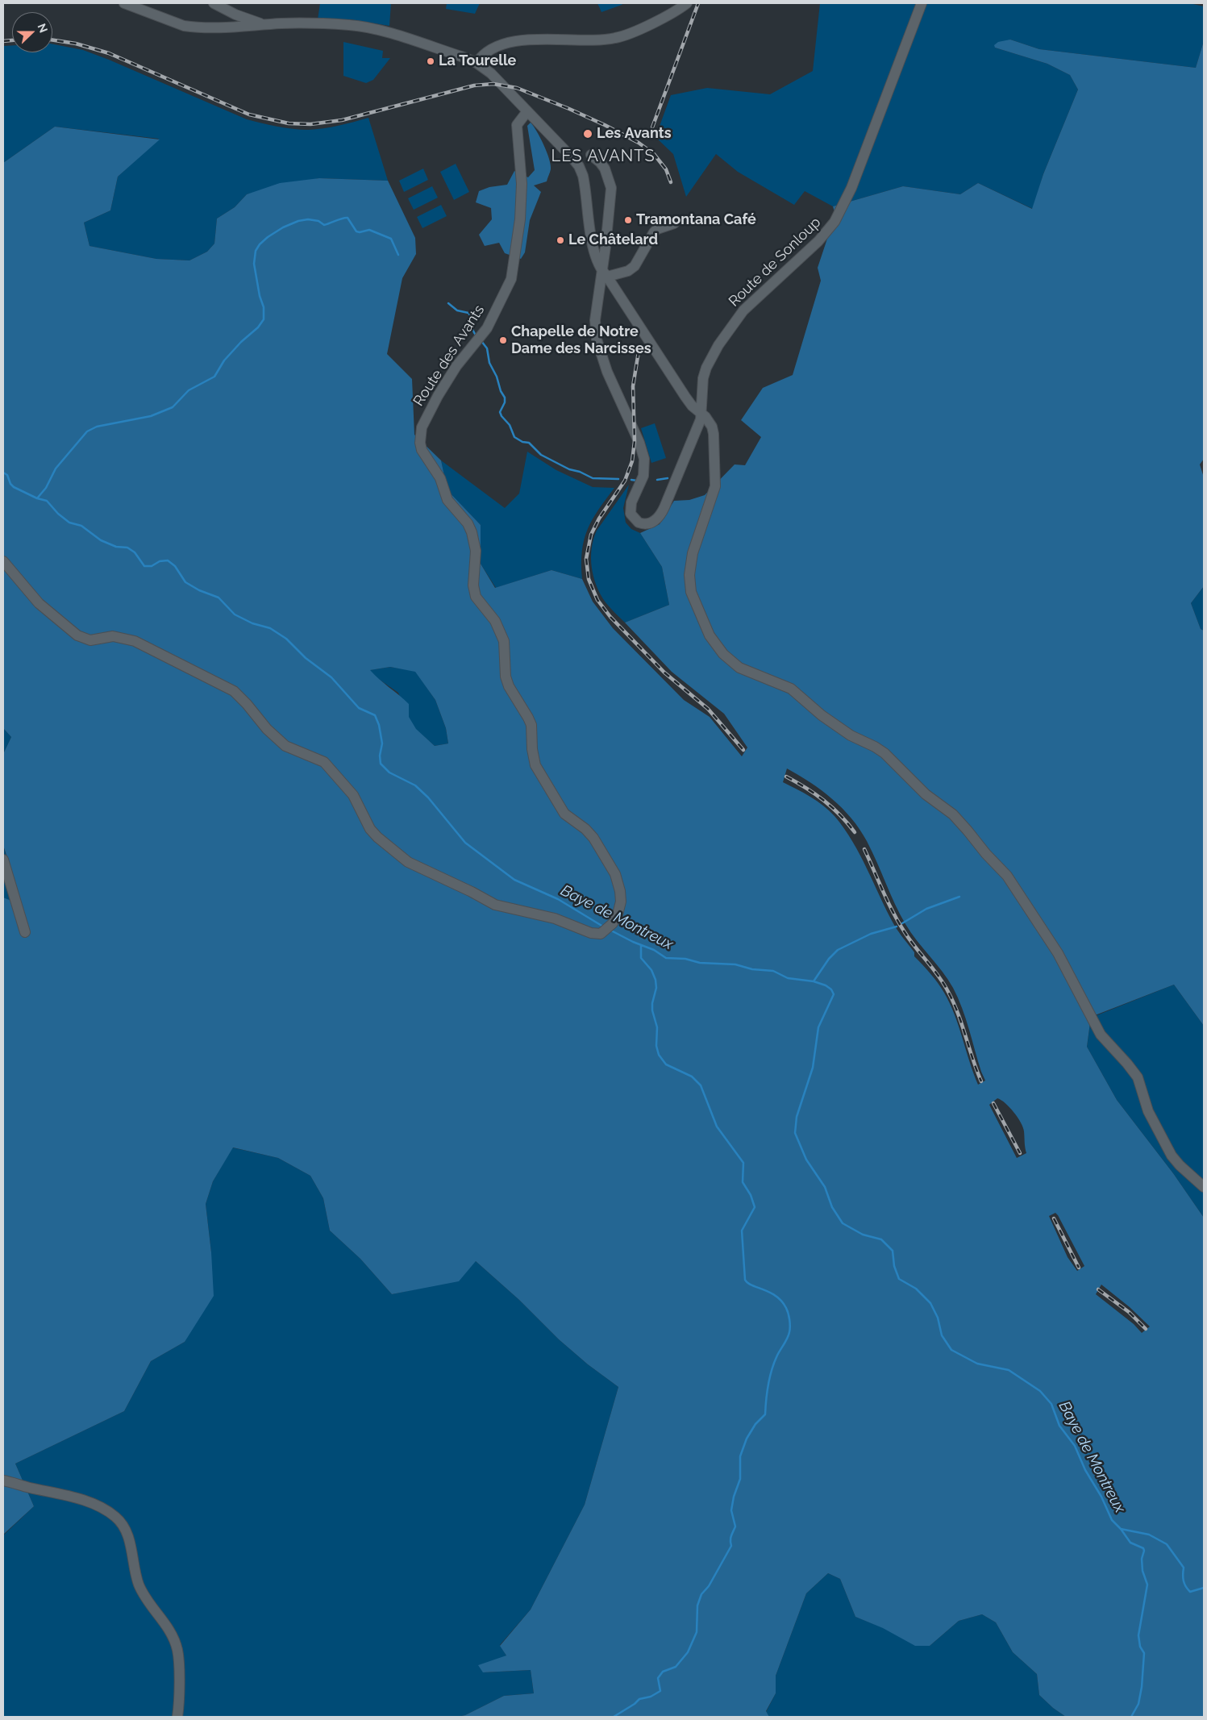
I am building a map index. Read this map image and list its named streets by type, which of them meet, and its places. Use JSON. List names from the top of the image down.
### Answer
{
  "streets": {
    "street": ["Route de Sonloup", "Route des Avants"]
  },
  "districts": ["LES AVANTS"],
  "water": ["Baye de Montreux"],
  "places": [
    "La Tourelle",
    "Les Avants",
    "Tramontana Café",
    "Le Châtelard",
    "Chapelle de Notre Dame des Narcisses"
  ],
  "north": "right"
}
